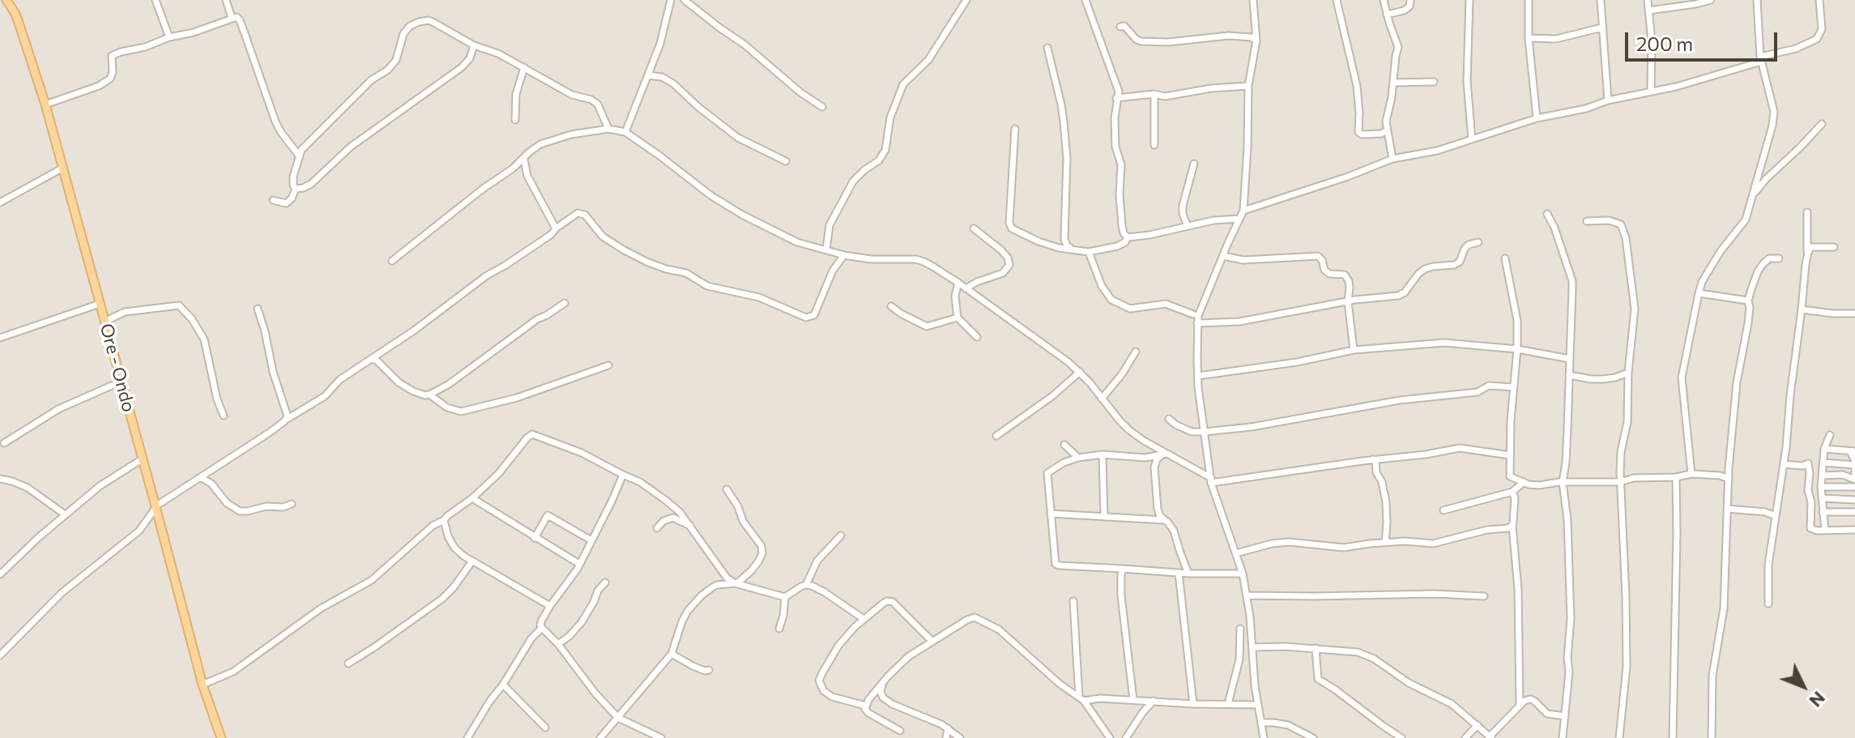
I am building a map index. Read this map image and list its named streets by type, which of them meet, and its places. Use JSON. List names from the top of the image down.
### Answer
{
  "streets": {
    "main road": ["Ore - Ondo"]
  },
  "scale_bar": "200 m",
  "north": "bottom right"
}
